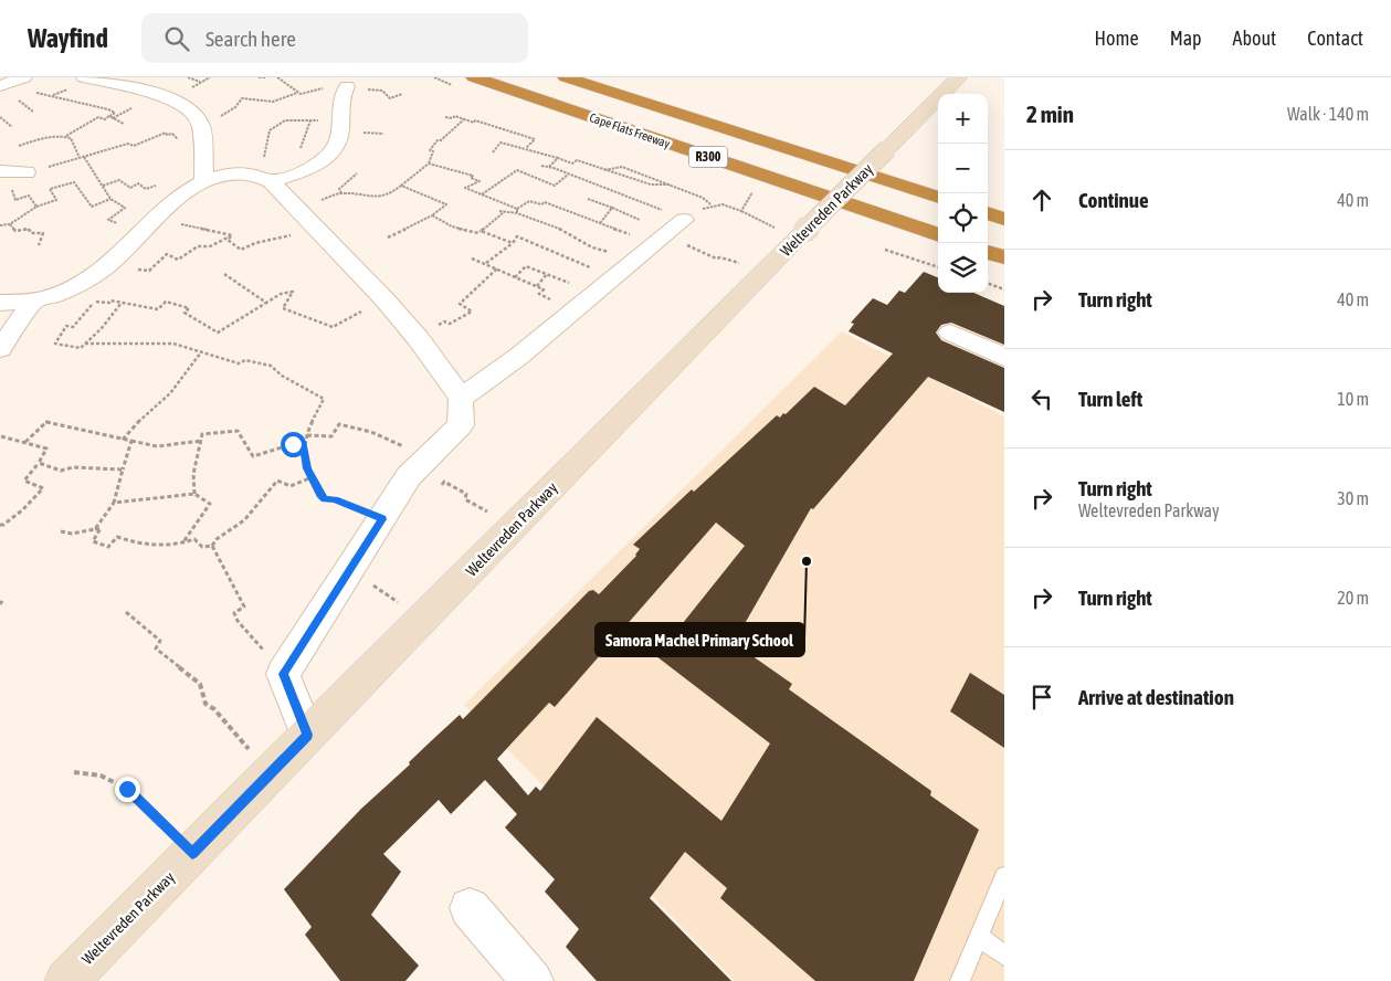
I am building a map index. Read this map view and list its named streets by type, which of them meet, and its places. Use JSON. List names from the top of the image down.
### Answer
{
  "streets": {
    "highway": ["Cape Flats Freeway", "R300"],
    "street": ["Weltevreden Parkway"]
  },
  "places": ["Samora Machel Primary School"],
  "page": {
    "header": "Wayfind",
    "search": "Search here",
    "nav": [
      "Home",
      "Map",
      "About",
      "Contact"
    ],
    "heading": ["2 min", "Walk · 140 m"],
    "map_buttons": ["+", "−"],
    "list": [
      ["Continue", "40 m"],
      ["Turn right", "40 m"],
      ["Turn left", "10 m"],
      ["Turn right", "Weltevreden Parkway", "30 m"],
      ["Turn right", "20 m"],
      "Arrive at destination"
    ]
  }
}
